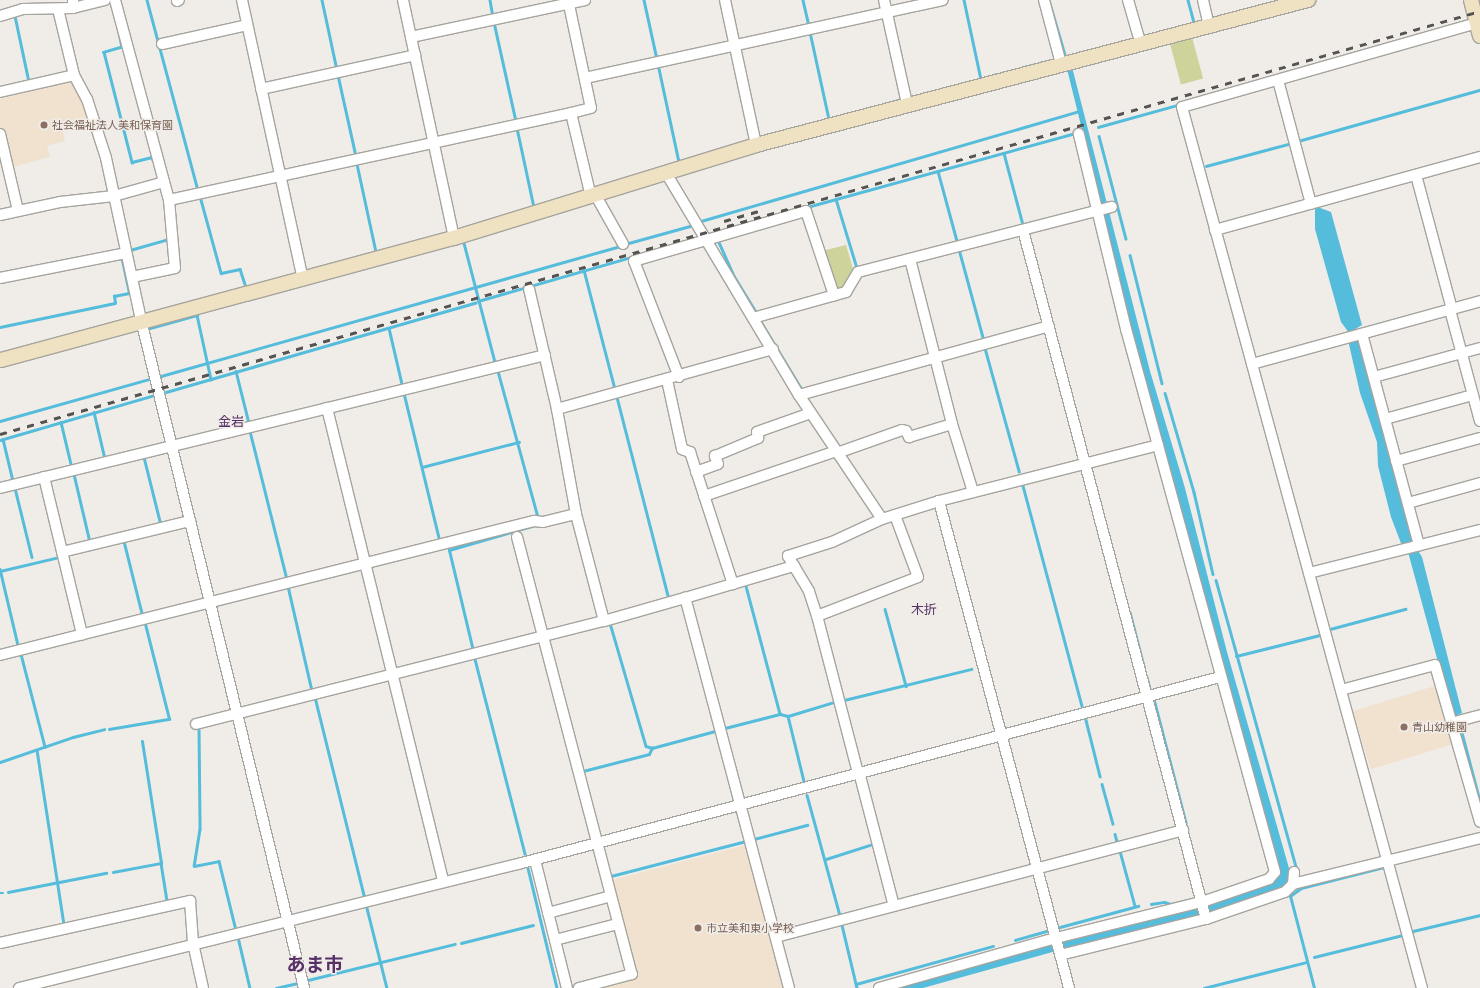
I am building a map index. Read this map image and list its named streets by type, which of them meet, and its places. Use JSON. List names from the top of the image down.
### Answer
{
  "districts": ["金岩", "木折", "あま市"],
  "places": ["社会福祉法人美和保育園", "青山幼稚園", "市立美和東小学校"]
}
